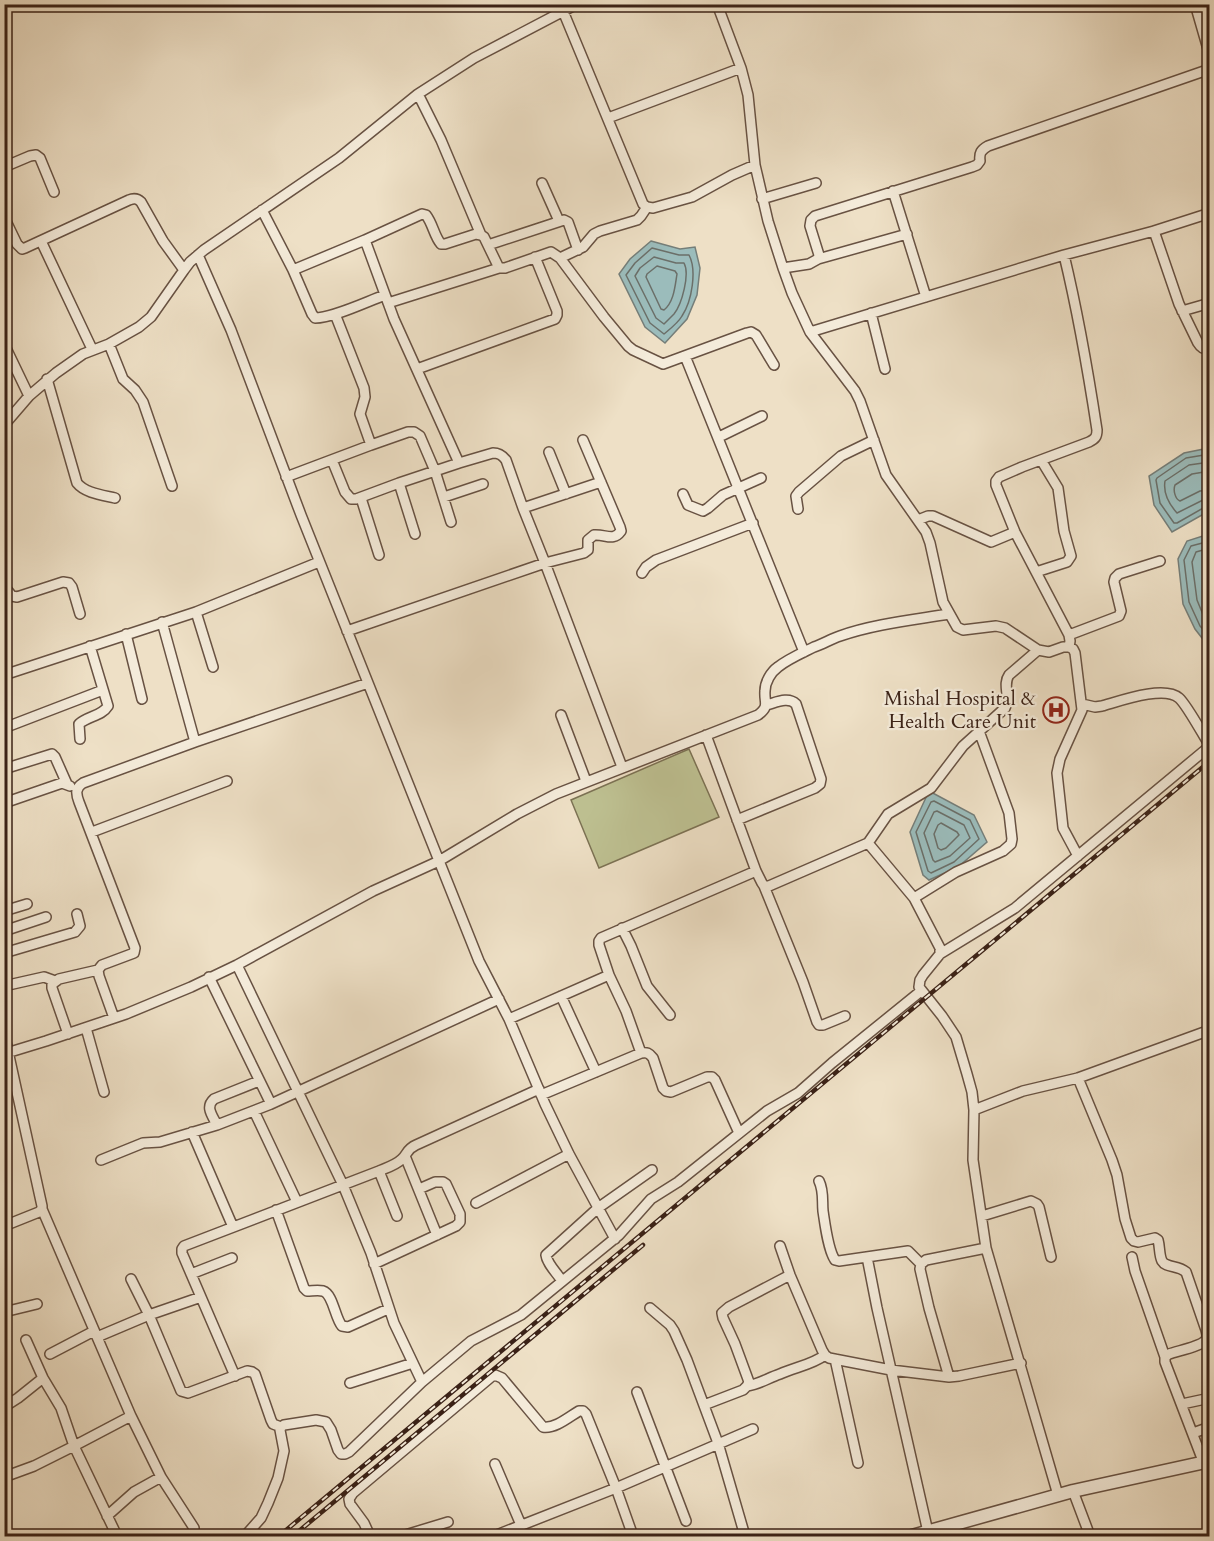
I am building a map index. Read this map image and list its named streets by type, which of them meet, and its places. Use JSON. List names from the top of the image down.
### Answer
{
  "places": {
    "hospital": ["Mishal Hospital & Health Care Unit"]
  }
}
